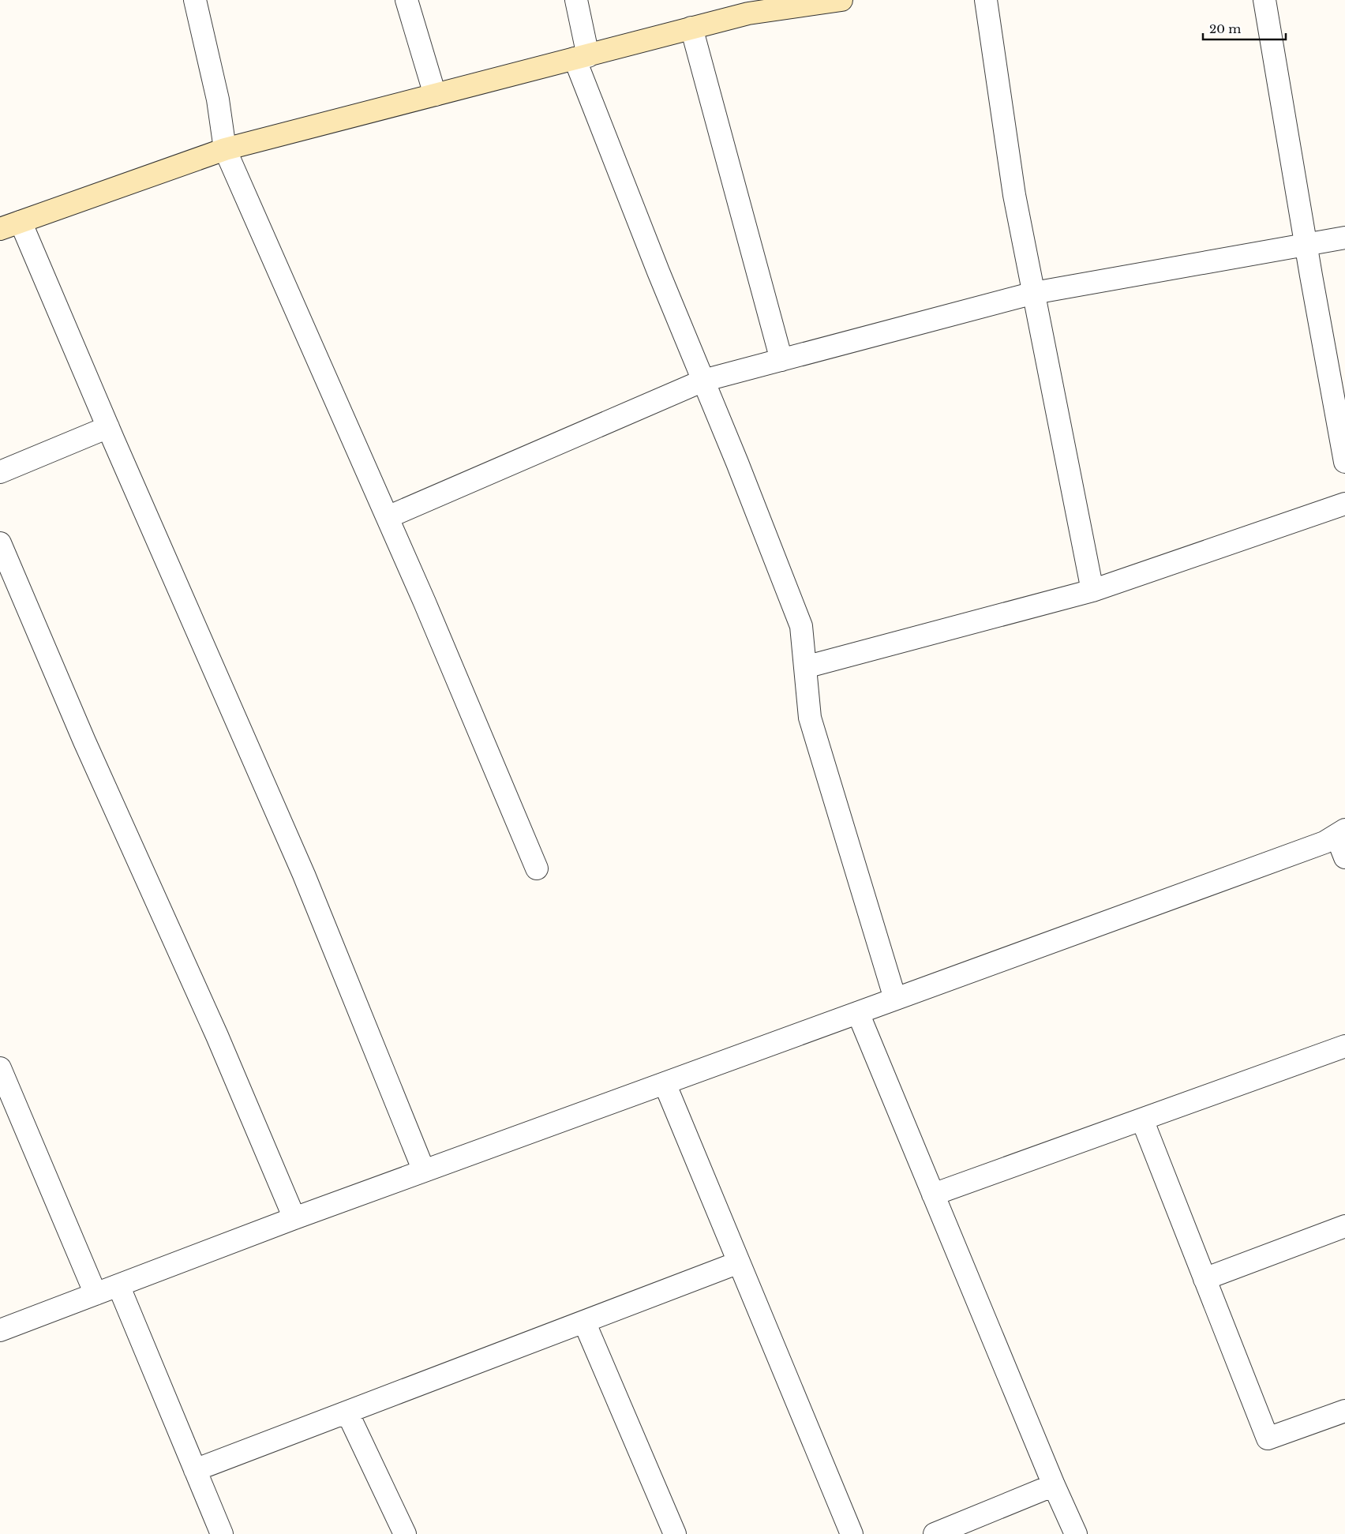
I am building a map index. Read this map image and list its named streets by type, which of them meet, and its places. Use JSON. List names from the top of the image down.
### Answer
{
  "scale_bar": "20 m"
}
